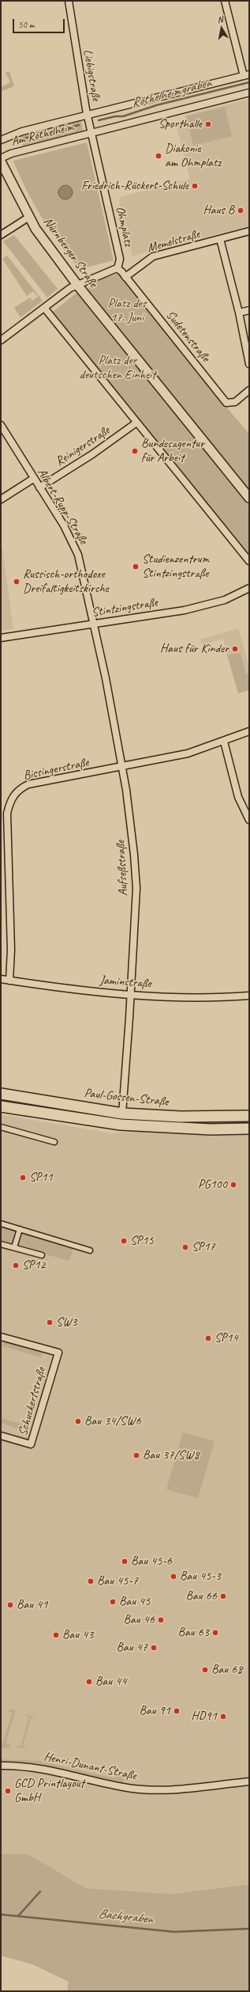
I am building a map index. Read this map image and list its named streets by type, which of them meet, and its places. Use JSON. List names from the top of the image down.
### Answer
{
  "streets": {
    "main road": ["Paul-Gossen-Straße"],
    "street": [
      "Liebigstraße",
      "Am Röthelheim",
      "Ohmplatz",
      "Memelstraße",
      "Nürnberger Straße",
      "Sudetenstraße",
      "Reinigerstraße",
      "Albert-Rupp-Straße",
      "Stintzingstraße",
      "Bissingerstraße",
      "Aufseßstraße",
      "Jaminstraße",
      "Schuckertstraße",
      "Henri-Dunant-Straße"
    ]
  },
  "crossings": [
    ["Liebigstraße", "Am Röthelheim"],
    ["Am Röthelheim", "Ohmplatz"],
    ["Memelstraße", "Sudetenstraße"],
    ["Reinigerstraße", "Albert-Rupp-Straße"],
    ["Albert-Rupp-Straße", "Stintzingstraße"],
    ["Albert-Rupp-Straße", "Aufseßstraße"],
    ["Stintzingstraße", "Aufseßstraße"],
    ["Bissingerstraße", "Aufseßstraße"],
    ["Bissingerstraße", "Jaminstraße"],
    ["Aufseßstraße", "Jaminstraße"],
    ["Aufseßstraße", "Paul-Gossen-Straße"]
  ],
  "water": ["Röthelheimgraben", "Bachgraben"],
  "parks": ["Platz des 17. Juni", "Platz der deutschen Einheit"],
  "places": [
    "Sporthalle",
    "Diakonie am Ohmplatz",
    "Friedrich-Rückert-Schule",
    "Haus B",
    "Bundesagentur für Arbeit",
    "Studienzentrum Stintzingstraße",
    "Russisch-orthodoxe Dreifaltigkeitskirche",
    "Haus für Kinder",
    "SP11",
    "PG100",
    "SP15",
    "SP17",
    "SP12",
    "SW3",
    "SP14",
    "Bau 34/SW6",
    "Bau 37/SW8",
    "Bau 45-6",
    "Bau 45-3",
    "Bau 45-7",
    "Bau 66",
    "Bau 45",
    "Bau 41",
    "Bau 46",
    "Bau 63",
    "Bau 43",
    "Bau 47",
    "Bau 68",
    "Bau 44",
    "Bau 91",
    "HD91",
    "GCD Printlayout GmbH"
  ],
  "scale_bar": "50 m",
  "north": "top"
}
